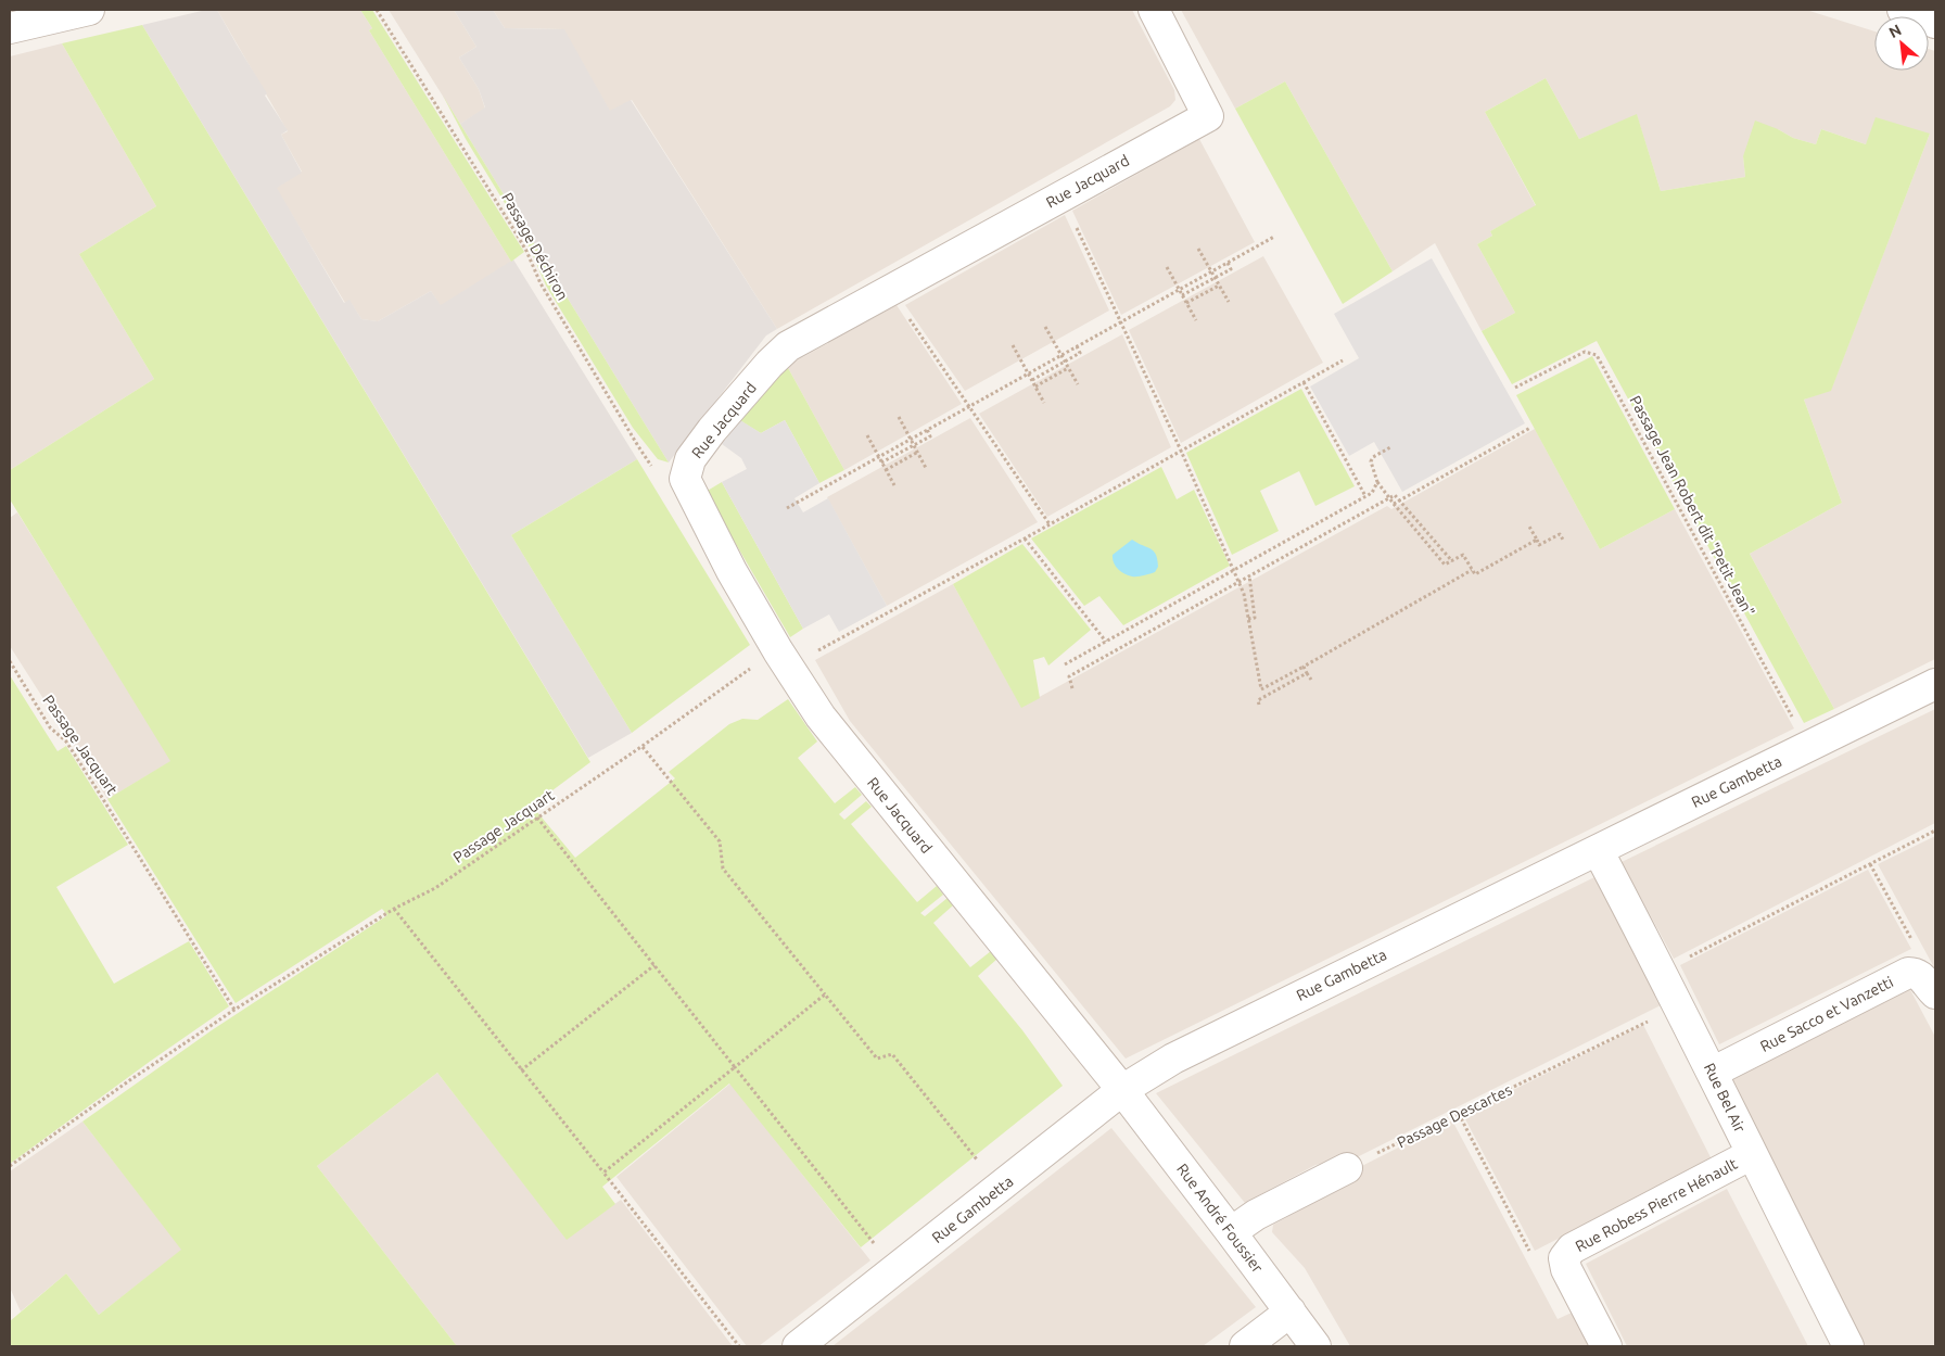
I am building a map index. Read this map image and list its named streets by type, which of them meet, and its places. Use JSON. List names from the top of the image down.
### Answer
{
  "streets": {
    "street": [
      "Rue Jacquard",
      "Rue Gambetta",
      "Rue Sacco et Vanzetti",
      "Rue Bel Air",
      "Rue Robess Pierre Hénault",
      "Rue André Foussier"
    ],
    "path": [
      "Passage Déchiron",
      "Passage Jean Robert dit \"Petit Jean\"",
      "Passage Jacquart",
      "Passage Descartes"
    ]
  },
  "crossings": [
    ["Rue Jacquard", "Passage Déchiron"],
    ["Rue Jacquard", "Passage Jacquart"],
    ["Rue Jacquard", "Rue Gambetta"],
    ["Rue Jacquard", "Rue André Foussier"],
    ["Passage Jean Robert dit \"Petit Jean\"", "Rue Gambetta"],
    ["Rue Gambetta", "Rue Bel Air"],
    ["Rue Gambetta", "Rue André Foussier"],
    ["Rue Sacco et Vanzetti", "Rue Bel Air"],
    ["Rue Bel Air", "Passage Descartes"],
    ["Rue Bel Air", "Rue Robess Pierre Hénault"]
  ],
  "north": "top left"
}
